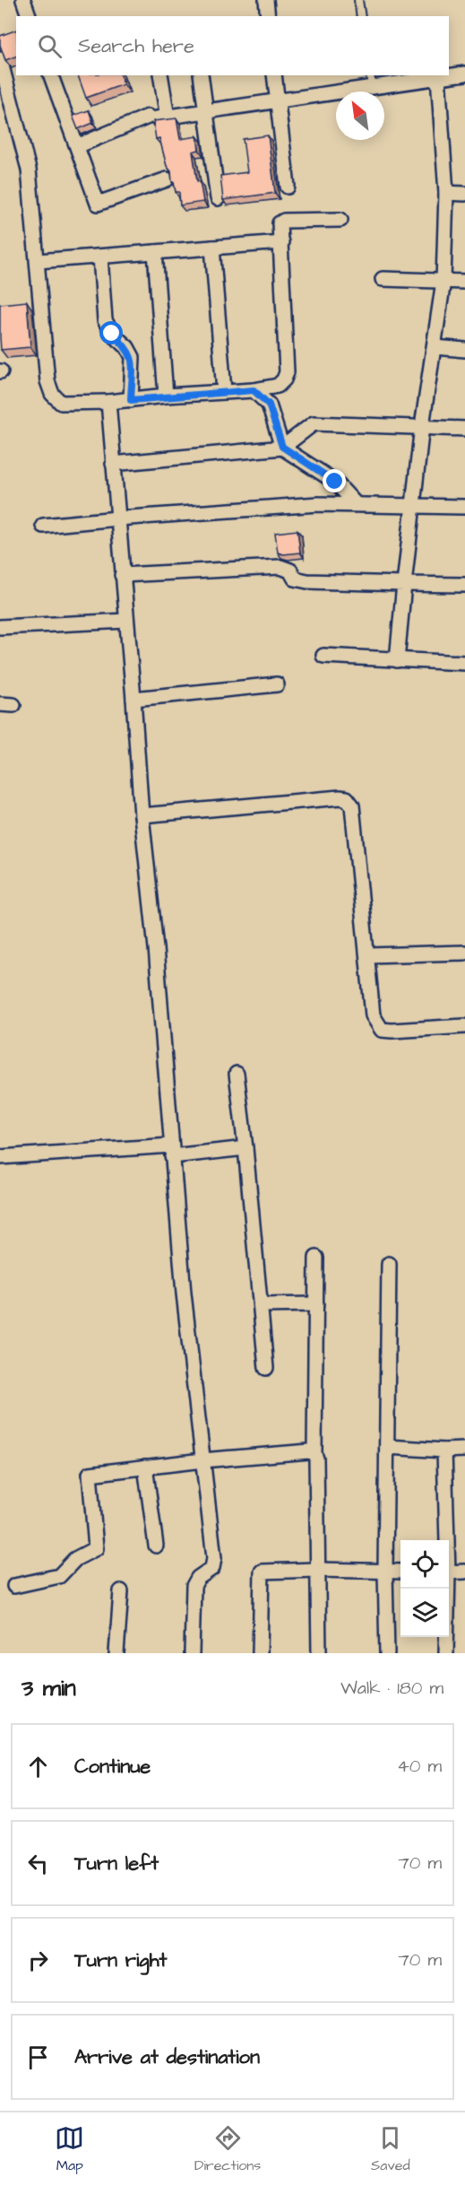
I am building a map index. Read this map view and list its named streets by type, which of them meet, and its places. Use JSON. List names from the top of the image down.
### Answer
{
  "north": "top left",
  "page": {
    "search": "Search here",
    "heading": ["3 min", "Walk · 180 m"],
    "list": [
      ["Continue", "40 m"],
      ["Turn left", "70 m"],
      ["Turn right", "70 m"],
      "Arrive at destination"
    ],
    "nav": ["Map", "Directions", "Saved"]
  }
}
